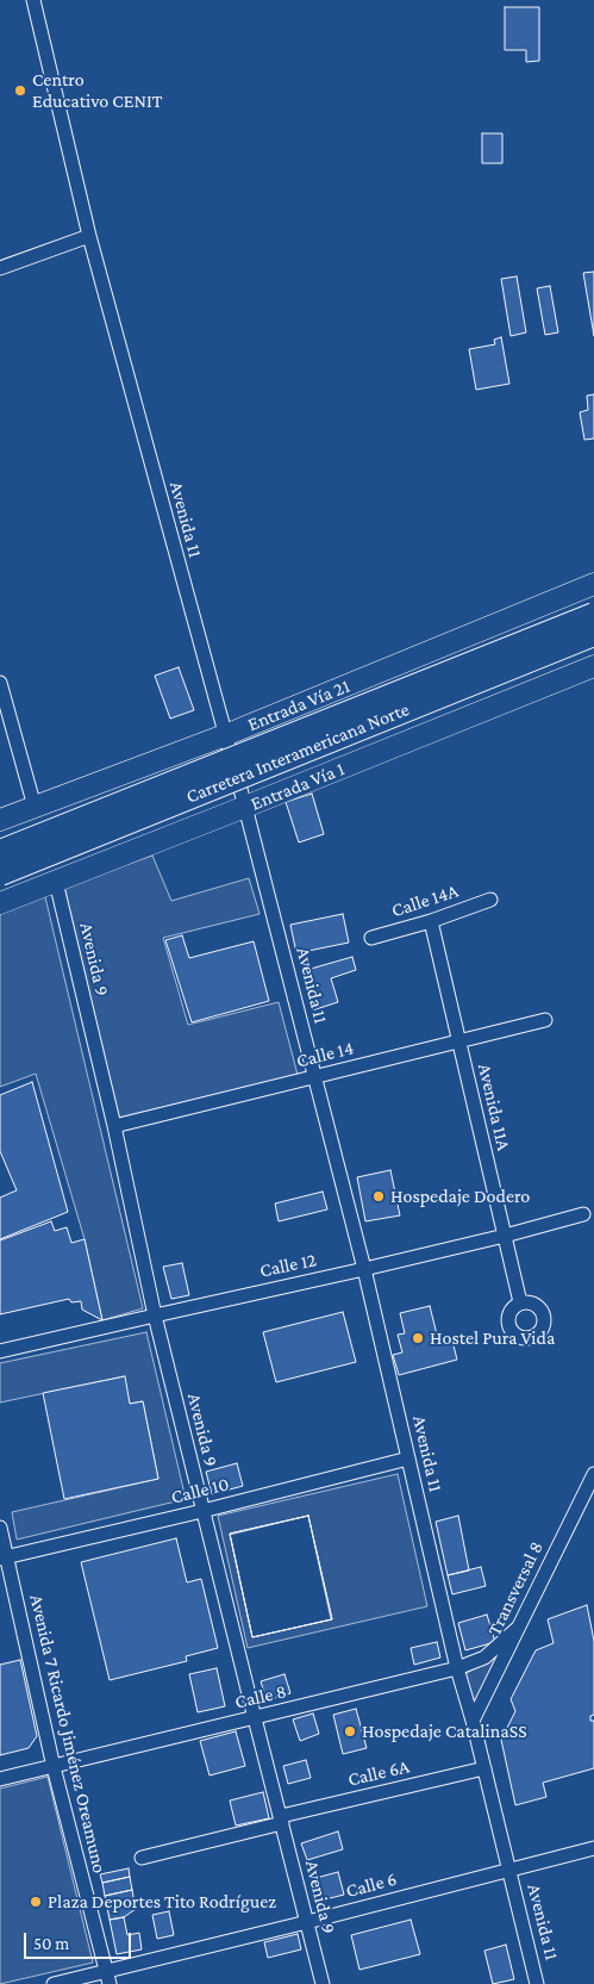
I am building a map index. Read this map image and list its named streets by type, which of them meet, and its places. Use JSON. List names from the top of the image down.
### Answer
{
  "streets": {
    "highway": ["Carretera Interamericana Norte"],
    "main road": ["Entrada Vía 21", "Entrada Vía 1"],
    "street": [
      "Avenida 11",
      "Calle 14A",
      "Avenida 9",
      "Calle 14",
      "Avenida 11A",
      "Calle 12",
      "Calle 10",
      "Transversal 8",
      "Calle 8",
      "Avenida 7 Ricardo Jiménez Oreamuno",
      "Calle 6A",
      "Calle 6"
    ]
  },
  "crossings": [
    ["Avenida 11", "Entrada Vía 21"],
    ["Avenida 11", "Entrada Vía 1"],
    ["Avenida 11", "Calle 14"],
    ["Avenida 11", "Calle 12"],
    ["Avenida 11", "Calle 10"],
    ["Avenida 11", "Transversal 8"],
    ["Avenida 11", "Calle 8"],
    ["Avenida 11", "Calle 6A"],
    ["Avenida 11", "Calle 6"],
    ["Entrada Vía 1", "Avenida 9"],
    ["Calle 14A", "Avenida 11A"],
    ["Avenida 9", "Calle 14"],
    ["Avenida 9", "Calle 12"],
    ["Avenida 9", "Calle 10"],
    ["Avenida 9", "Calle 8"],
    ["Avenida 9", "Calle 6A"],
    ["Avenida 9", "Calle 6"],
    ["Calle 14", "Avenida 11A"],
    ["Avenida 11A", "Calle 12"],
    ["Calle 10", "Avenida 7 Ricardo Jiménez Oreamuno"],
    ["Transversal 8", "Calle 8"],
    ["Calle 8", "Avenida 7 Ricardo Jiménez Oreamuno"],
    ["Avenida 7 Ricardo Jiménez Oreamuno", "Calle 6"]
  ],
  "places": [
    "Centro Educativo CENIT",
    "Hospedaje Dodero",
    "Hostel Pura Vida",
    "Hospedaje CatalinaSS",
    "Plaza Deportes Tito Rodríguez"
  ],
  "scale_bar": "50 m"
}
